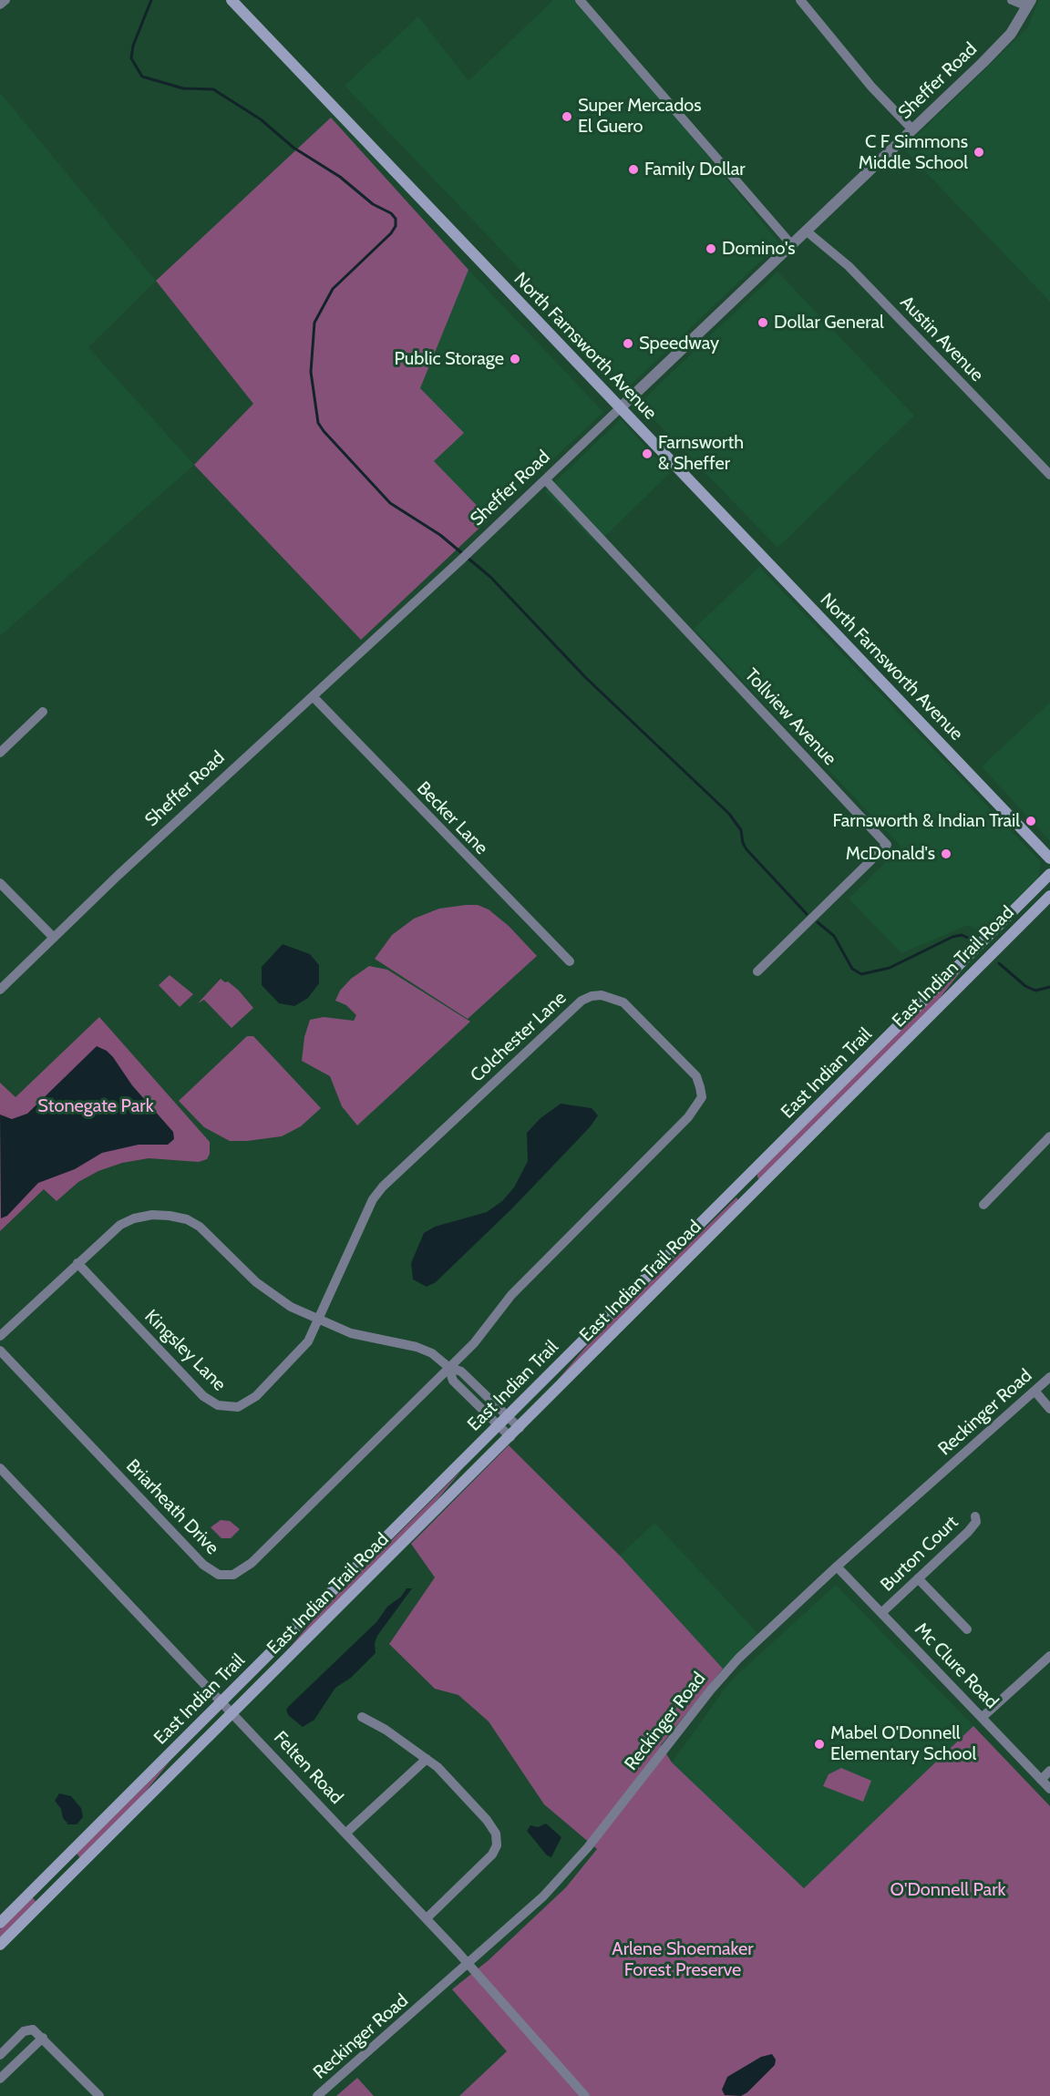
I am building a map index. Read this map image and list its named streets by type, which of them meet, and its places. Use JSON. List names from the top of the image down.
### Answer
{
  "streets": {
    "main road": ["North Farnsworth Avenue", "East Indian Trail Road", "East Indian Trail"],
    "street": [
      "Sheffer Road",
      "Austin Avenue",
      "Tollview Avenue",
      "Becker Lane",
      "Colchester Lane",
      "Kingsley Lane",
      "Reckinger Road",
      "Briarheath Drive",
      "Burton Court",
      "Mc Clure Road",
      "Felten Road"
    ]
  },
  "crossings": [
    ["Sheffer Road", "Austin Avenue"],
    ["Sheffer Road", "North Farnsworth Avenue"],
    ["Sheffer Road", "Tollview Avenue"],
    ["Sheffer Road", "Becker Lane"],
    ["East Indian Trail Road", "East Indian Trail"],
    ["East Indian Trail Road", "Felten Road"],
    ["Colchester Lane", "Kingsley Lane"],
    ["Colchester Lane", "Briarheath Drive"],
    ["East Indian Trail", "Felten Road"],
    ["Reckinger Road", "Mc Clure Road"],
    ["Reckinger Road", "Felten Road"],
    ["Burton Court", "Mc Clure Road"]
  ],
  "parks": ["Stonegate Park", "O'Donnell Park", "Arlene Shoemaker Forest Preserve"],
  "places": [
    "Super Mercados El Guero",
    "C F Simmons Middle School",
    "Family Dollar",
    "Domino's",
    "Dollar General",
    "Speedway",
    "Public Storage",
    "Farnsworth & Sheffer",
    "Farnsworth & Indian Trail",
    "McDonald's",
    "Mabel O'Donnell Elementary School"
  ]
}
